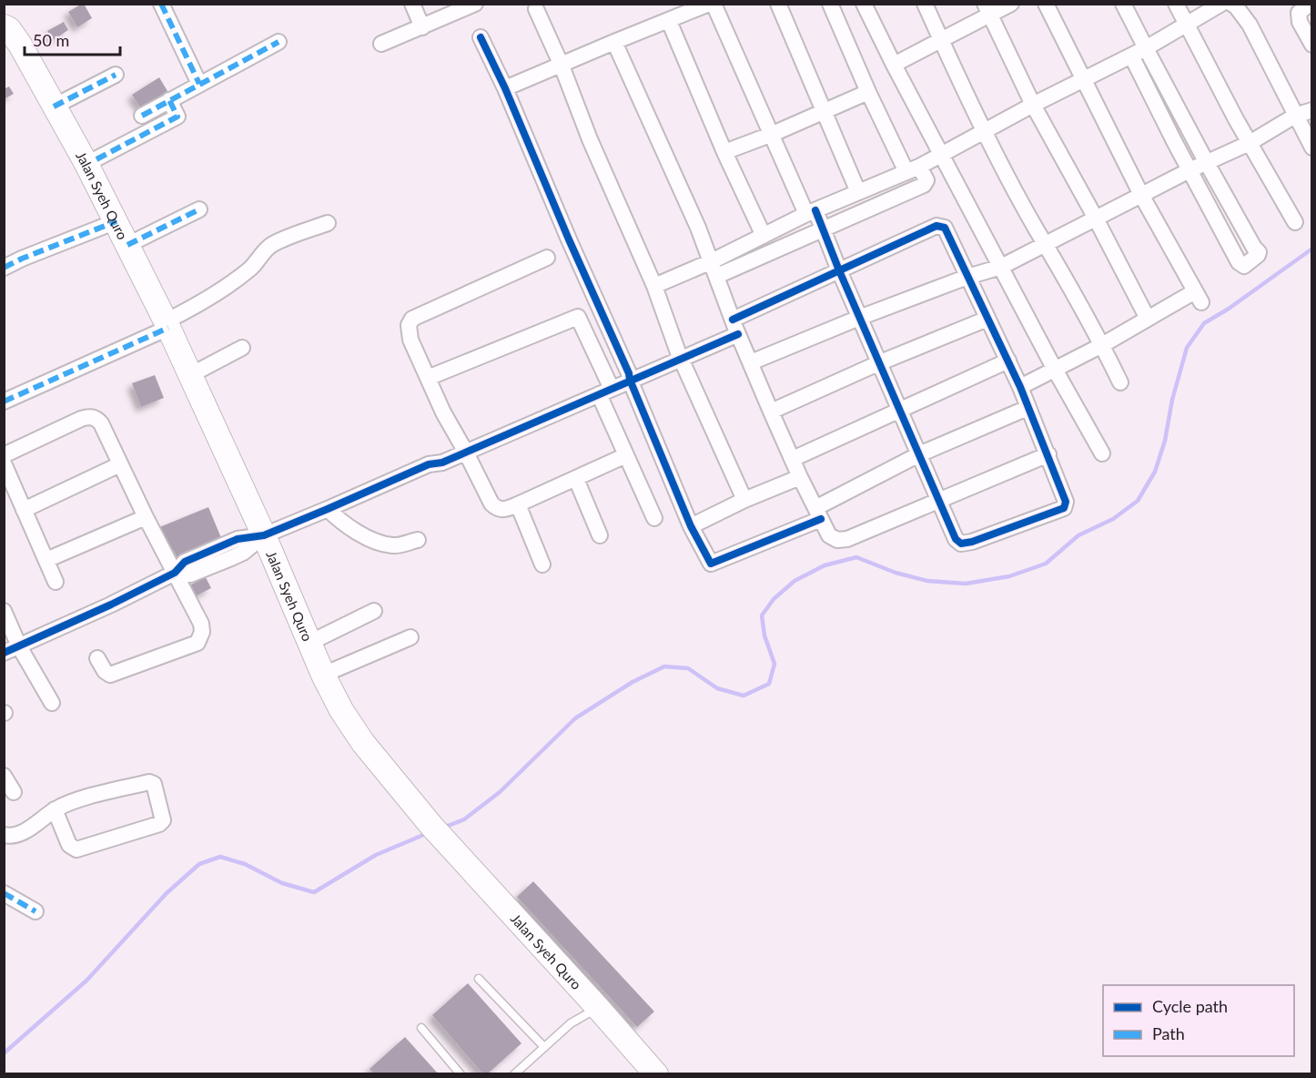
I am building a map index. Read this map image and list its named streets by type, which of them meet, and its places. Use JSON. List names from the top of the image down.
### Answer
{
  "streets": {
    "main road": ["Jalan Syeh Quro"]
  },
  "legend": ["Cycle path", "Path"],
  "scale_bar": "50 m"
}
